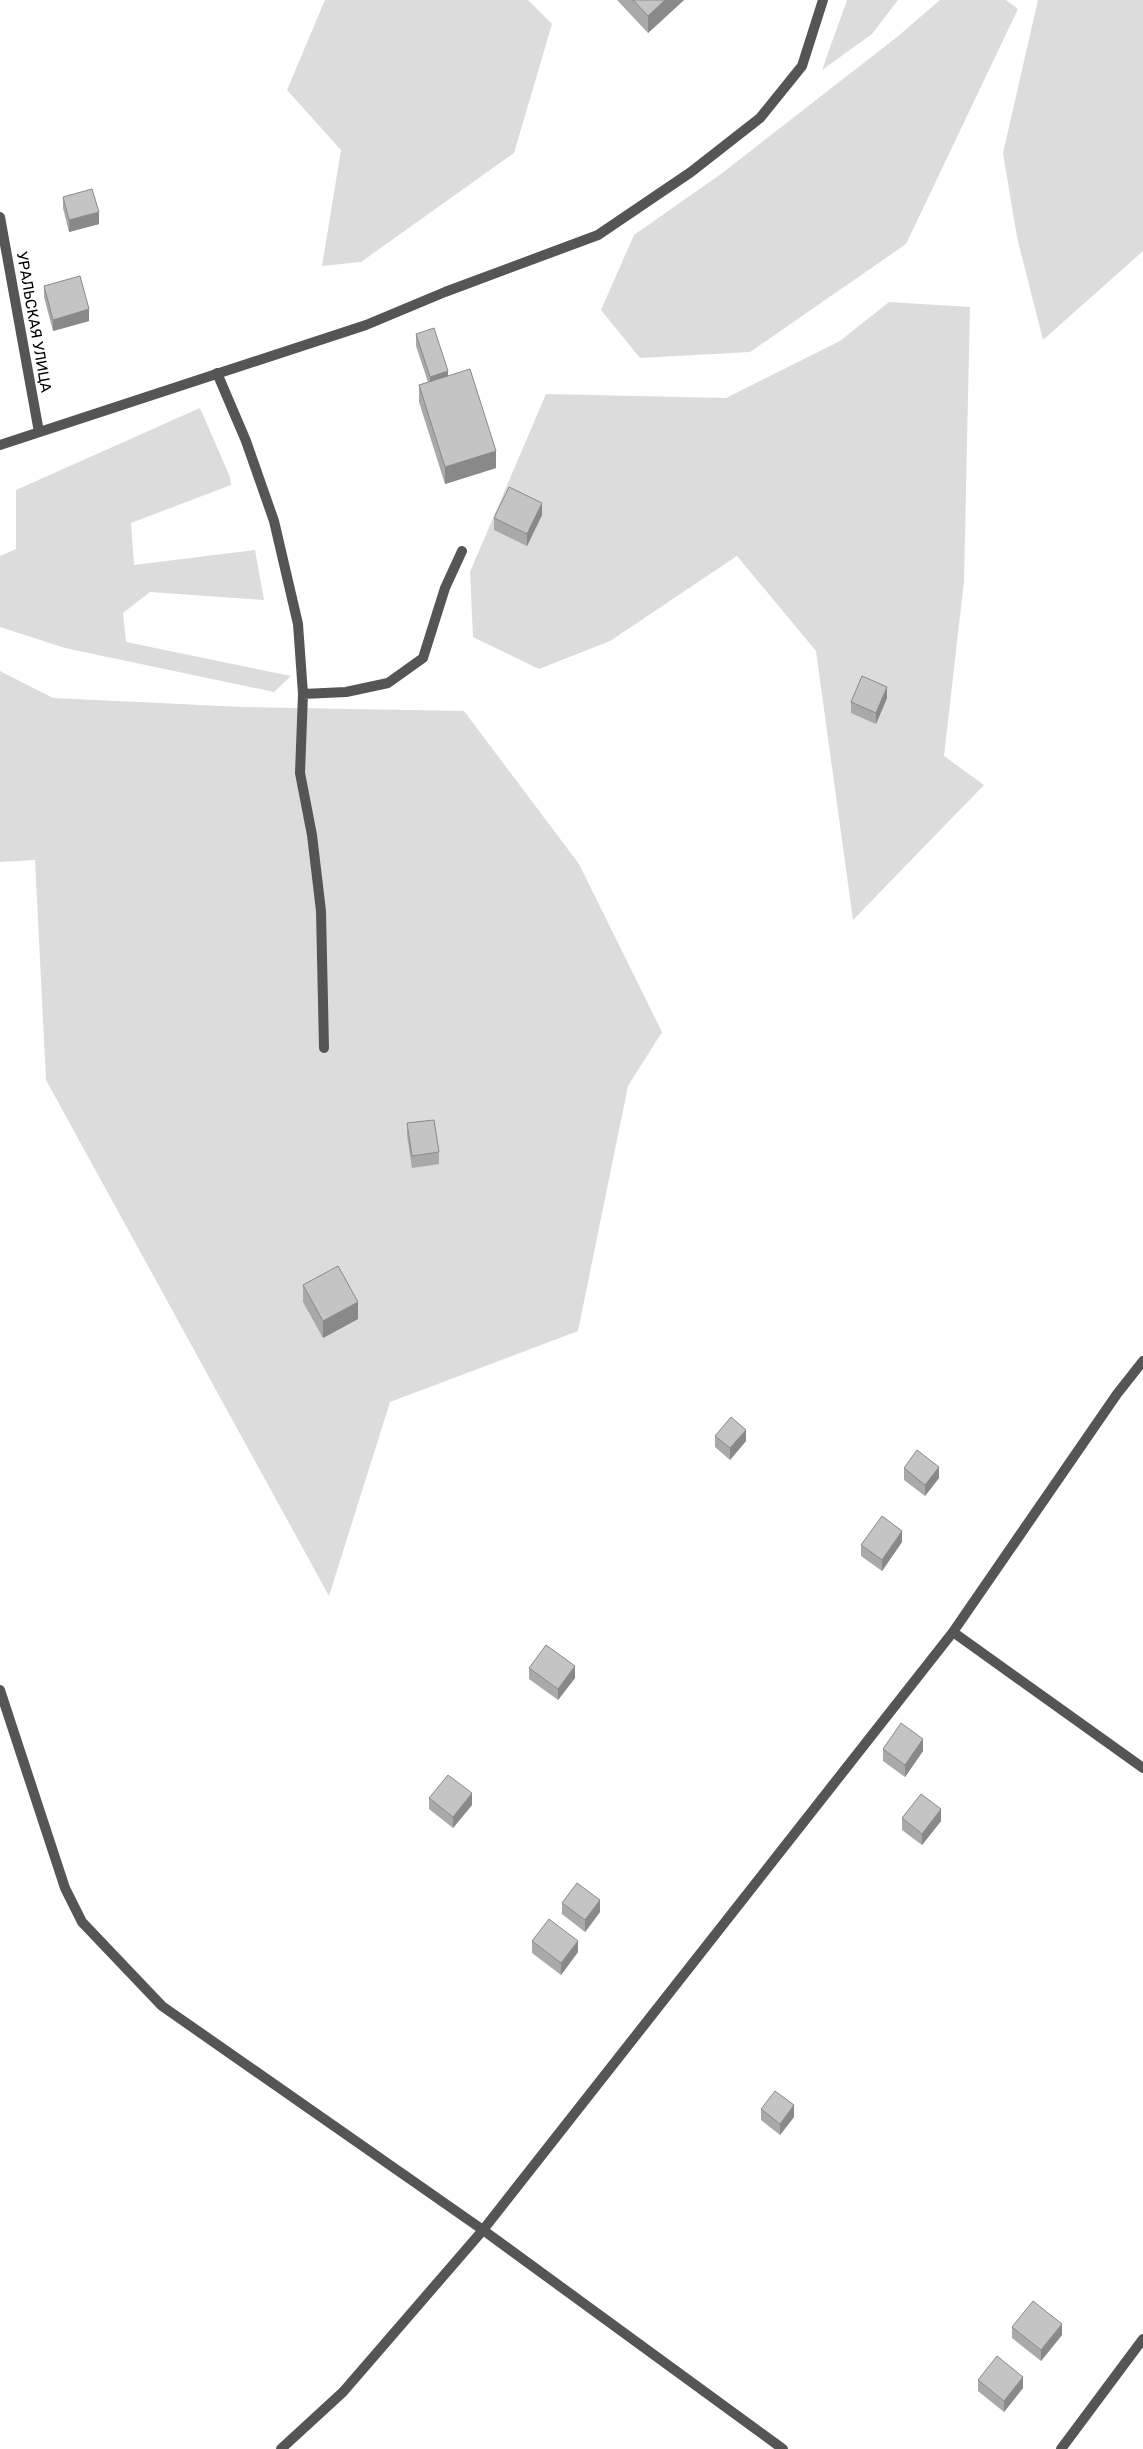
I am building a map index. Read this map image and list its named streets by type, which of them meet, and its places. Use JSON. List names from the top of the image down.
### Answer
{
  "streets": {
    "street": ["УРАЛЬСКАЯ УЛИЦА"]
  }
}
